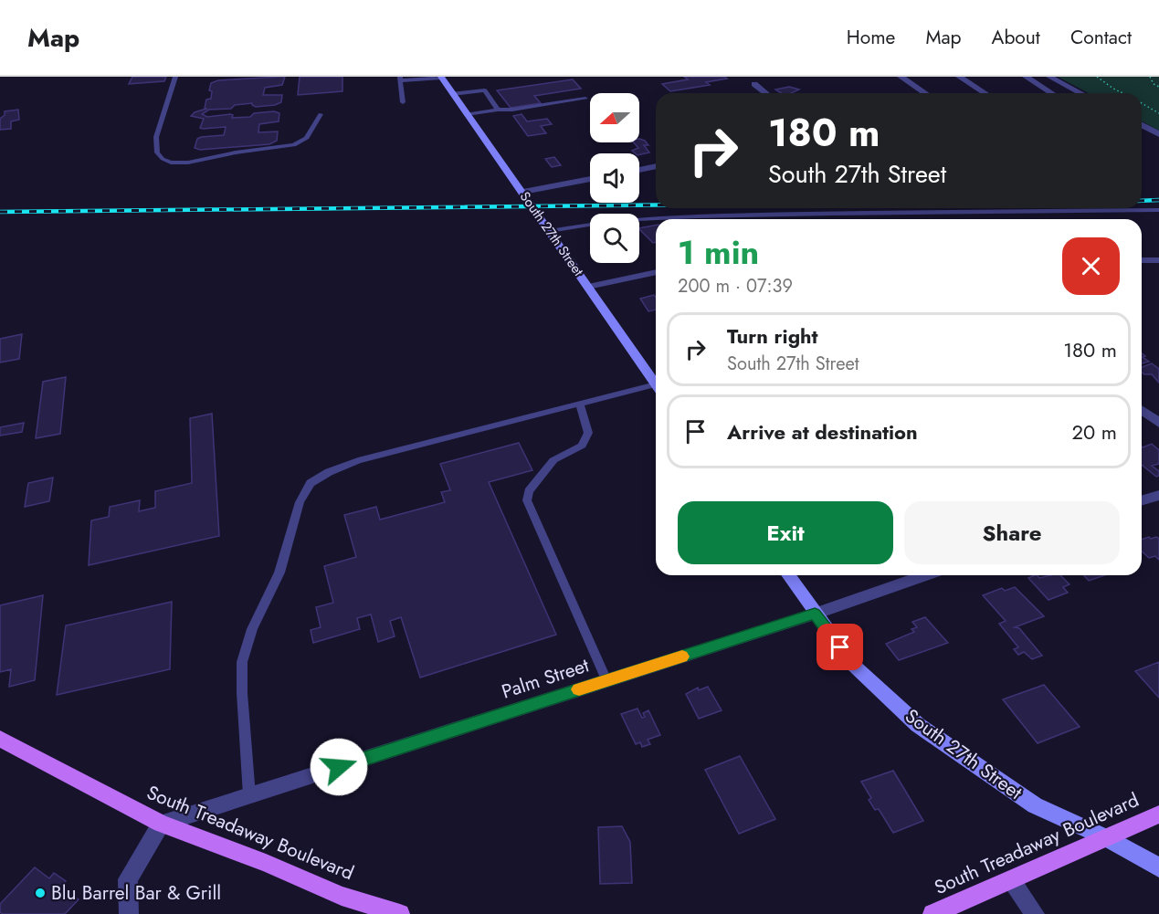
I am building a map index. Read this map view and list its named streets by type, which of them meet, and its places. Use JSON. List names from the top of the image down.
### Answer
{
  "streets": {
    "main road": ["South 27th Street", "South Treadaway Boulevard"],
    "street": ["Palm Street"]
  },
  "crossings": [
    ["South 27th Street", "Palm Street"],
    ["South 27th Street", "South Treadaway Boulevard"],
    ["Palm Street", "South Treadaway Boulevard"]
  ],
  "places": ["Blu Barrel Bar & Grill"],
  "north": "left",
  "page": {
    "header": "Map",
    "nav": [
      "Home",
      "Map",
      "About",
      "Contact"
    ],
    "turn": ["180 m", "South 27th Street"],
    "heading": ["1 min", "200 m · 07:39"],
    "list": [
      {
        "name": "Turn right",
        "note": "South 27th Street",
        "value": "180 m"
      },
      {
        "name": "Arrive at destination",
        "value": "20 m"
      }
    ],
    "buttons": ["Exit", "Share"]
  }
}
